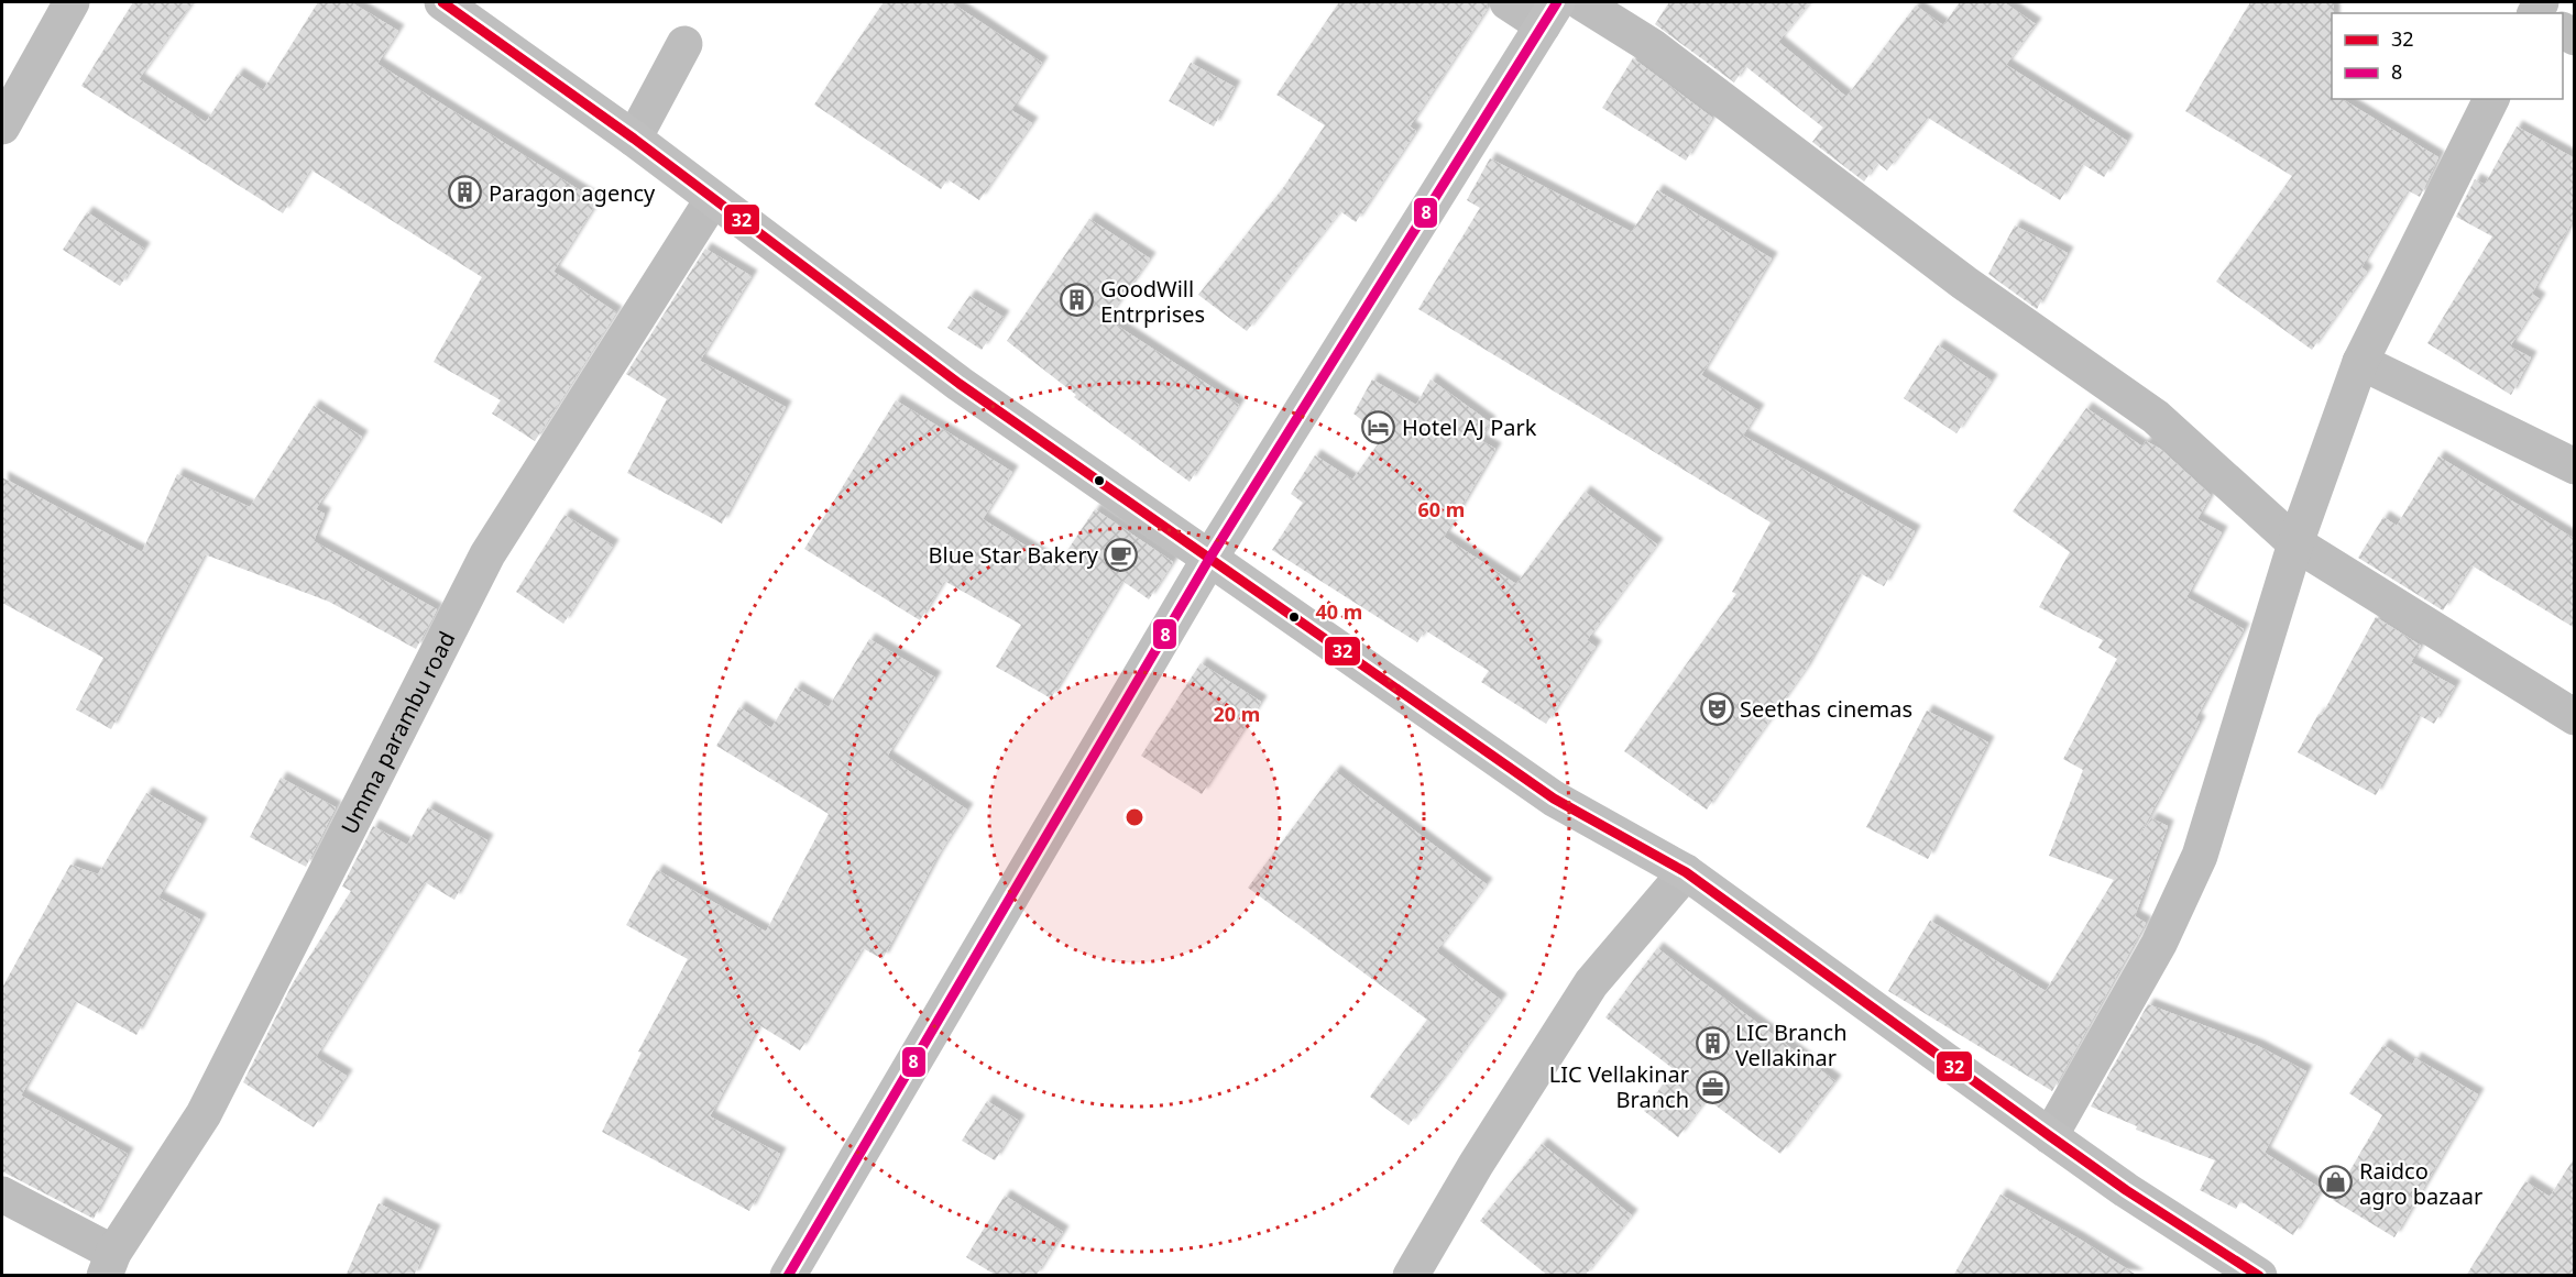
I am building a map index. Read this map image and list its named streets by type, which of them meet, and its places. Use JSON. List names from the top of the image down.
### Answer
{
  "streets": {
    "street": ["Umma parambu road"]
  },
  "places": {
    "building": ["Paragon agency", "GoodWill Entrprises", "LIC Branch Vellakinar"],
    "hotel": ["Hotel AJ Park"],
    "cafe": ["Blue Star Bakery"],
    "theatre": ["Seethas cinemas"],
    "office": ["LIC Vellakinar Branch"],
    "shop": ["Raidco agro bazaar"]
  },
  "lines": ["transit line 32", "transit line 8"],
  "legend": ["32", "8"],
  "rings": ["60 m", "40 m", "20 m"]
}
